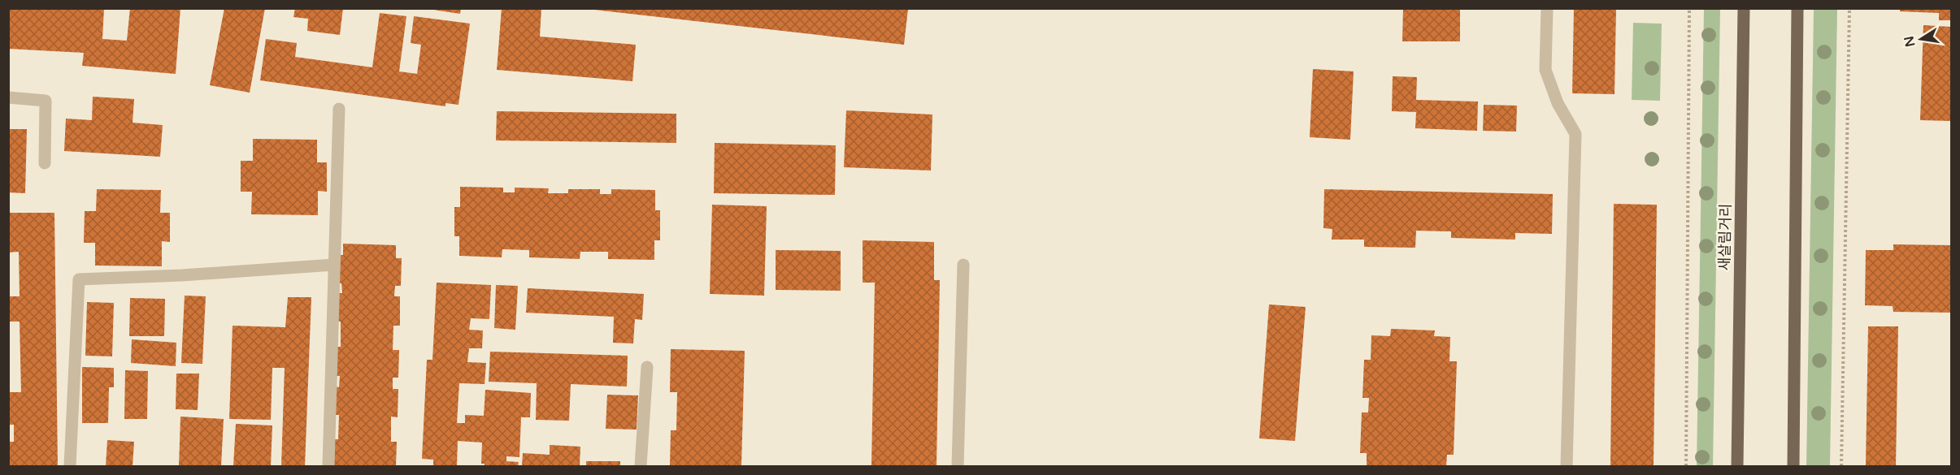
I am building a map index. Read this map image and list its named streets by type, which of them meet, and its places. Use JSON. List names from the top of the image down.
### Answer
{
  "streets": {
    "main road": ["새살림거리"]
  },
  "north": "left"
}
